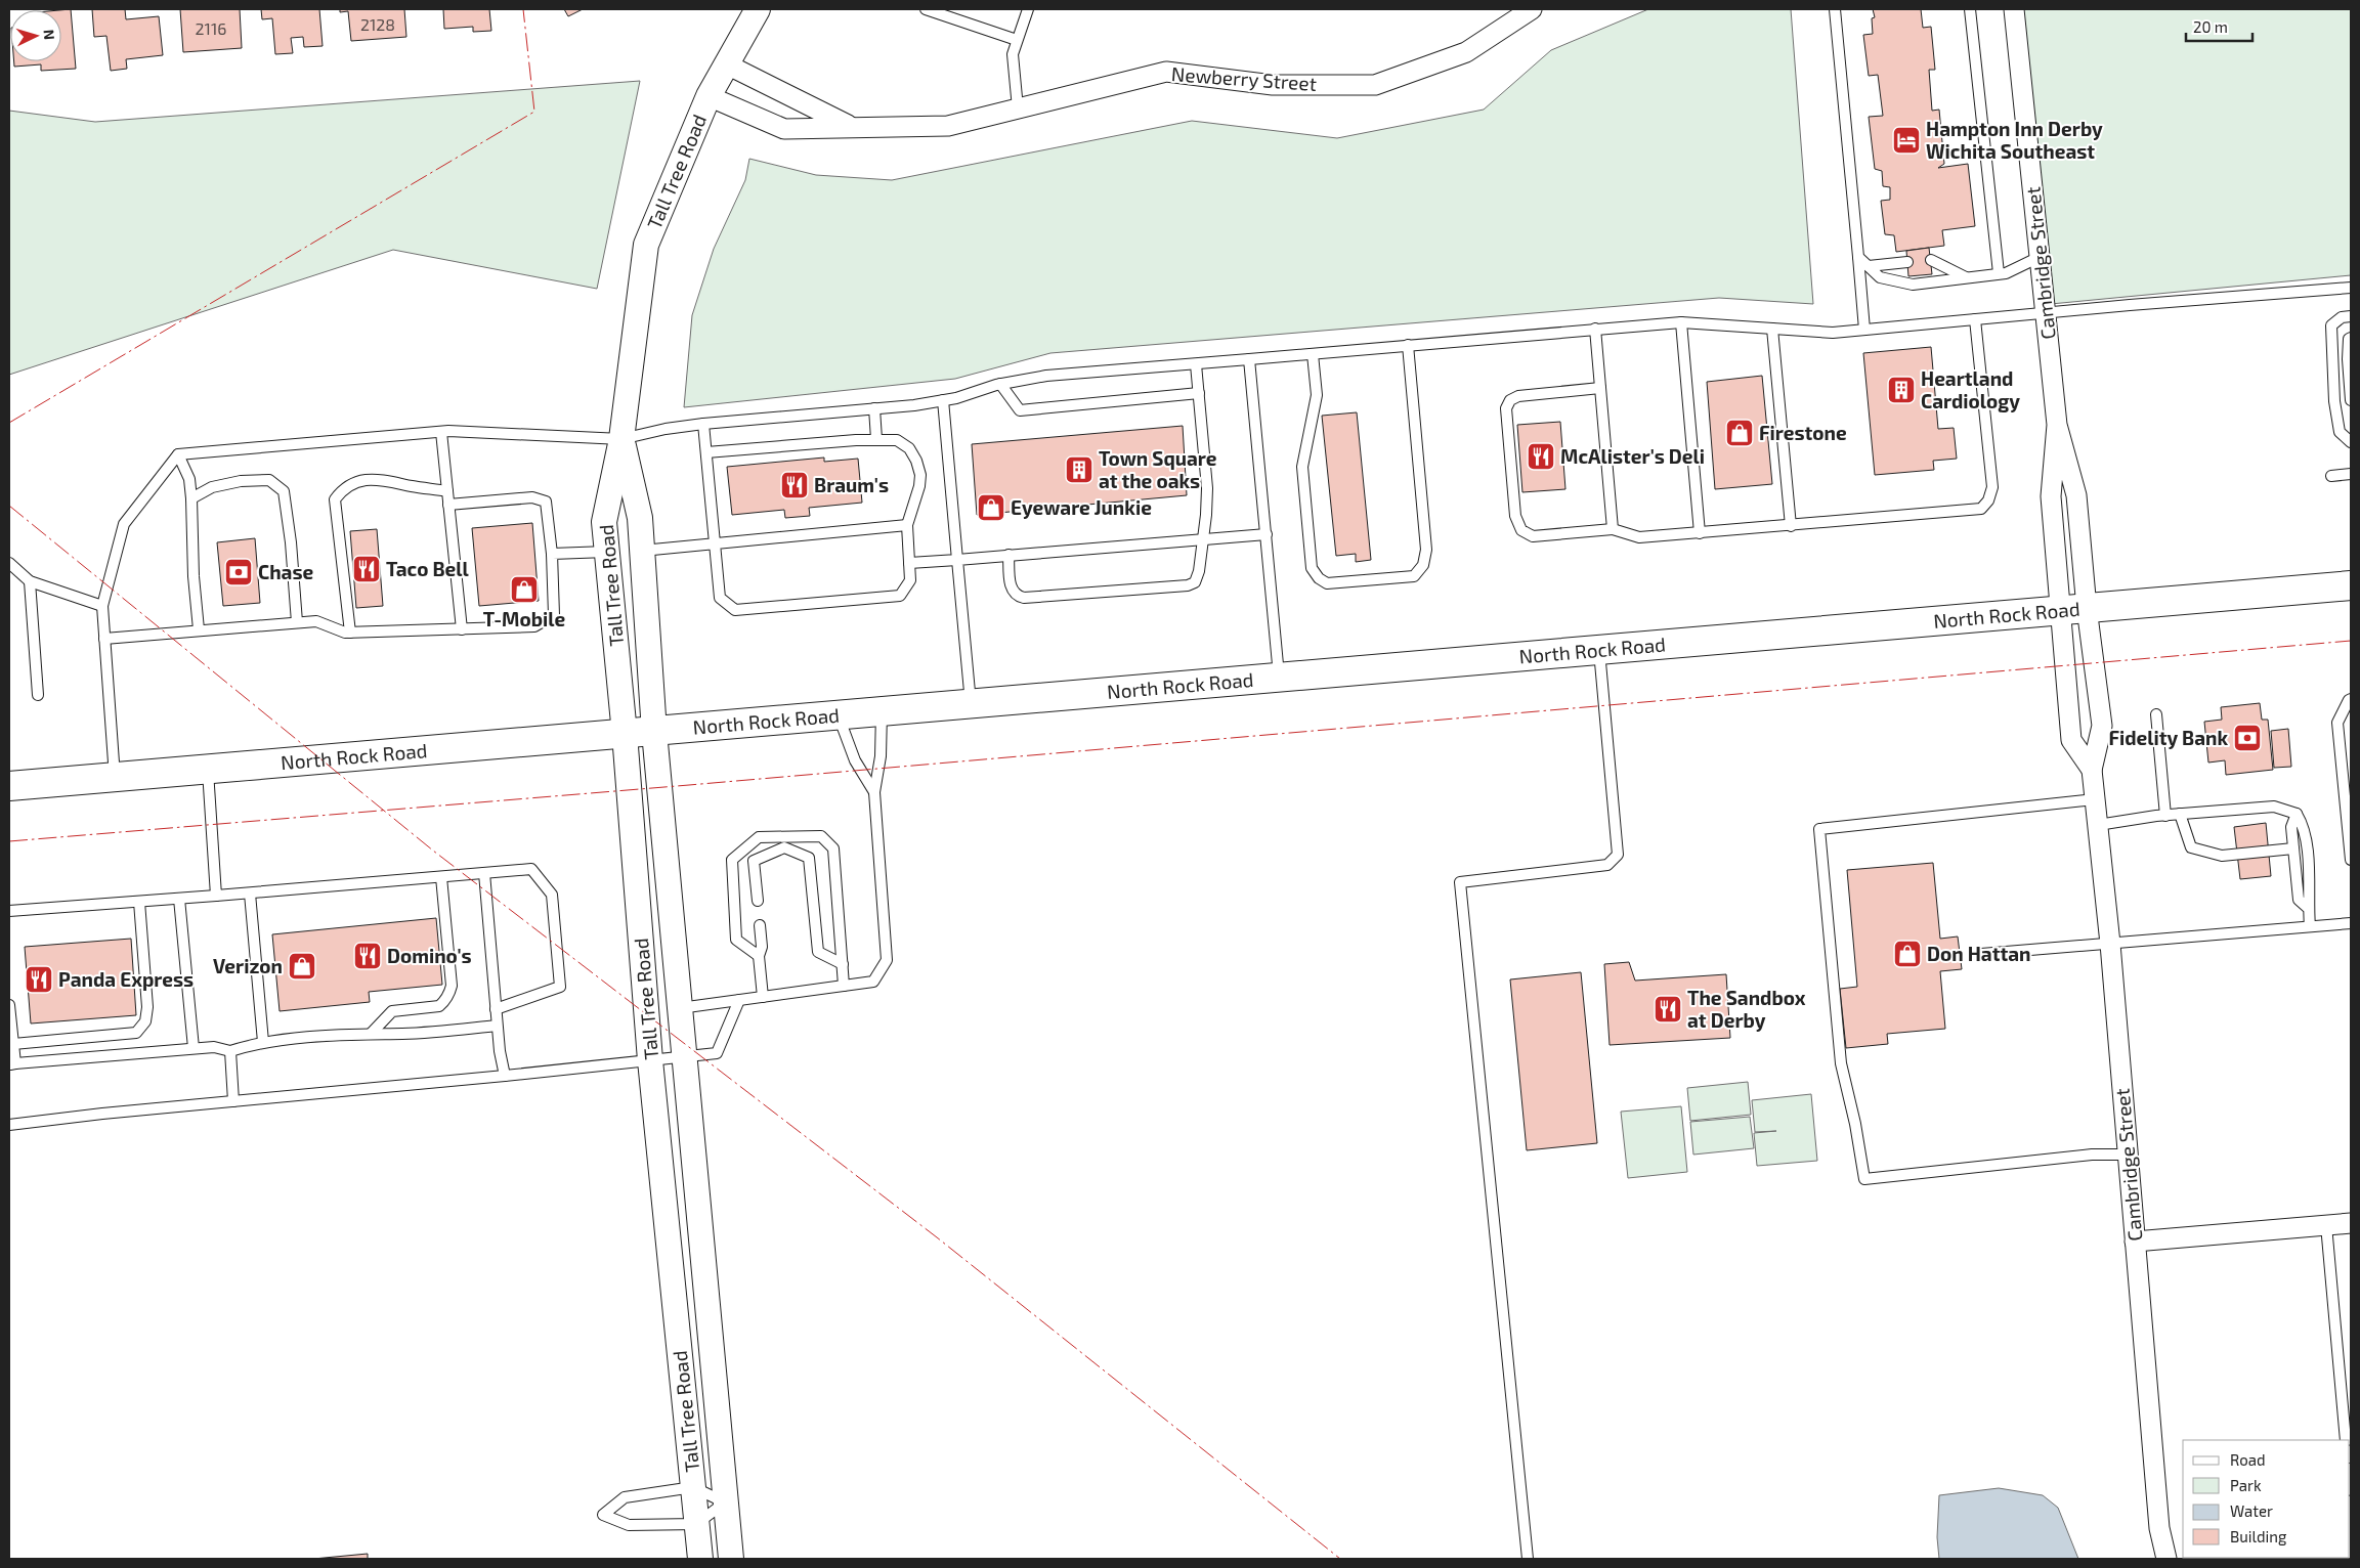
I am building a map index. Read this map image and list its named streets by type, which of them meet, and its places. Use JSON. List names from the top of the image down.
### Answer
{
  "streets": {
    "main road": ["North Rock Road"],
    "street": ["Newberry Street", "Tall Tree Road", "Cambridge Street"]
  },
  "crossings": [
    ["Newberry Street", "Tall Tree Road"],
    ["Tall Tree Road", "North Rock Road"],
    ["Cambridge Street", "North Rock Road"]
  ],
  "places": {
    "hotel": ["Hampton Inn Derby Wichita Southeast"],
    "building": ["Heartland Cardiology", "Town Square at the oaks"],
    "shop": [
      "Firestone",
      "Eyeware Junkie",
      "T-Mobile",
      "Don Hattan",
      "Verizon"
    ],
    "restaurant": [
      "McAlister's Deli",
      "Braum's",
      "Taco Bell",
      "Domino's",
      "Panda Express",
      "The Sandbox at Derby"
    ],
    "bank": ["Chase", "Fidelity Bank"]
  },
  "house_numbers": ["2128", "2116"],
  "legend": [
    "Road",
    "Park",
    "Water",
    "Building"
  ],
  "scale_bar": "20 m",
  "north": "right"
}
